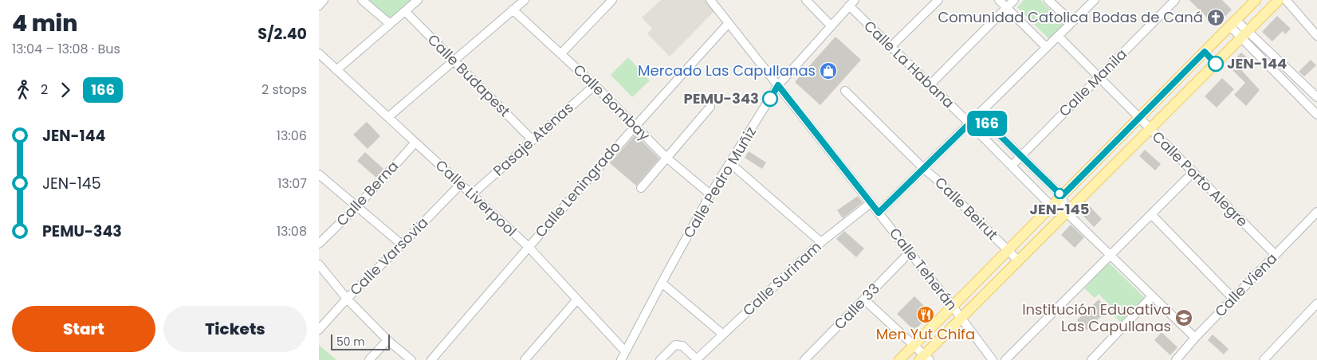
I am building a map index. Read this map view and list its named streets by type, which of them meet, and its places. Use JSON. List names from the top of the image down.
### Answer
{
  "streets": {
    "street": [
      "Calle La Habana",
      "Calle Budapest",
      "Calle Manila",
      "Calle Bombay",
      "Pasaje Atenas",
      "Calle Porto Alegre",
      "Calle Pedro Muñiz",
      "Calle Leningrado",
      "Calle Berna",
      "Calle Liverpool",
      "Calle Beirut",
      "Calle Varsovia",
      "Calle Teherán",
      "Calle Surinam",
      "Calle Viena",
      "Calle 33"
    ]
  },
  "crossings": [
    ["Calle La Habana", "Calle Manila"],
    ["Calle La Habana", "Calle Pedro Muñiz"],
    ["Calle La Habana", "Calle Viena"],
    ["Calle Budapest", "Pasaje Atenas"],
    ["Calle Manila", "Calle Porto Alegre"],
    ["Calle Bombay", "Pasaje Atenas"],
    ["Calle Bombay", "Calle Pedro Muñiz"],
    ["Calle Bombay", "Calle Leningrado"],
    ["Pasaje Atenas", "Calle Liverpool"],
    ["Calle Porto Alegre", "Calle Viena"],
    ["Calle Pedro Muñiz", "Calle Liverpool"],
    ["Calle Pedro Muñiz", "Calle Teherán"],
    ["Calle Leningrado", "Calle Liverpool"],
    ["Calle Leningrado", "Calle Teherán"],
    ["Calle Berna", "Calle Liverpool"],
    ["Calle Liverpool", "Calle Varsovia"],
    ["Calle Teherán", "Calle Surinam"],
    ["Calle Teherán", "Calle 33"]
  ],
  "places": {
    "church": ["Comunidad Catolica Bodas de Caná"],
    "other": ["JEN-144", "PEMU-343", "JEN-145"],
    "shop": ["Mercado Las Capullanas"],
    "restaurant": ["Men Yut Chifa"],
    "school or university": ["Institución Educativa Las Capullanas"]
  },
  "lines": ["bus line 166"],
  "scale_bar": "50 m",
  "page": {
    "heading": ["4 min", "13:04 – 13:08 · Bus", "S/2.40"],
    "on_map": "166",
    "legs": ["2", "166", "2 stops"],
    "list": [
      {
        "name": "JEN-144",
        "value": "13:06"
      },
      {
        "name": "JEN-145",
        "value": "13:07"
      },
      {
        "name": "PEMU-343",
        "value": "13:08"
      }
    ],
    "buttons": ["Start", "Tickets"],
    "scale": "50 m"
  }
}
